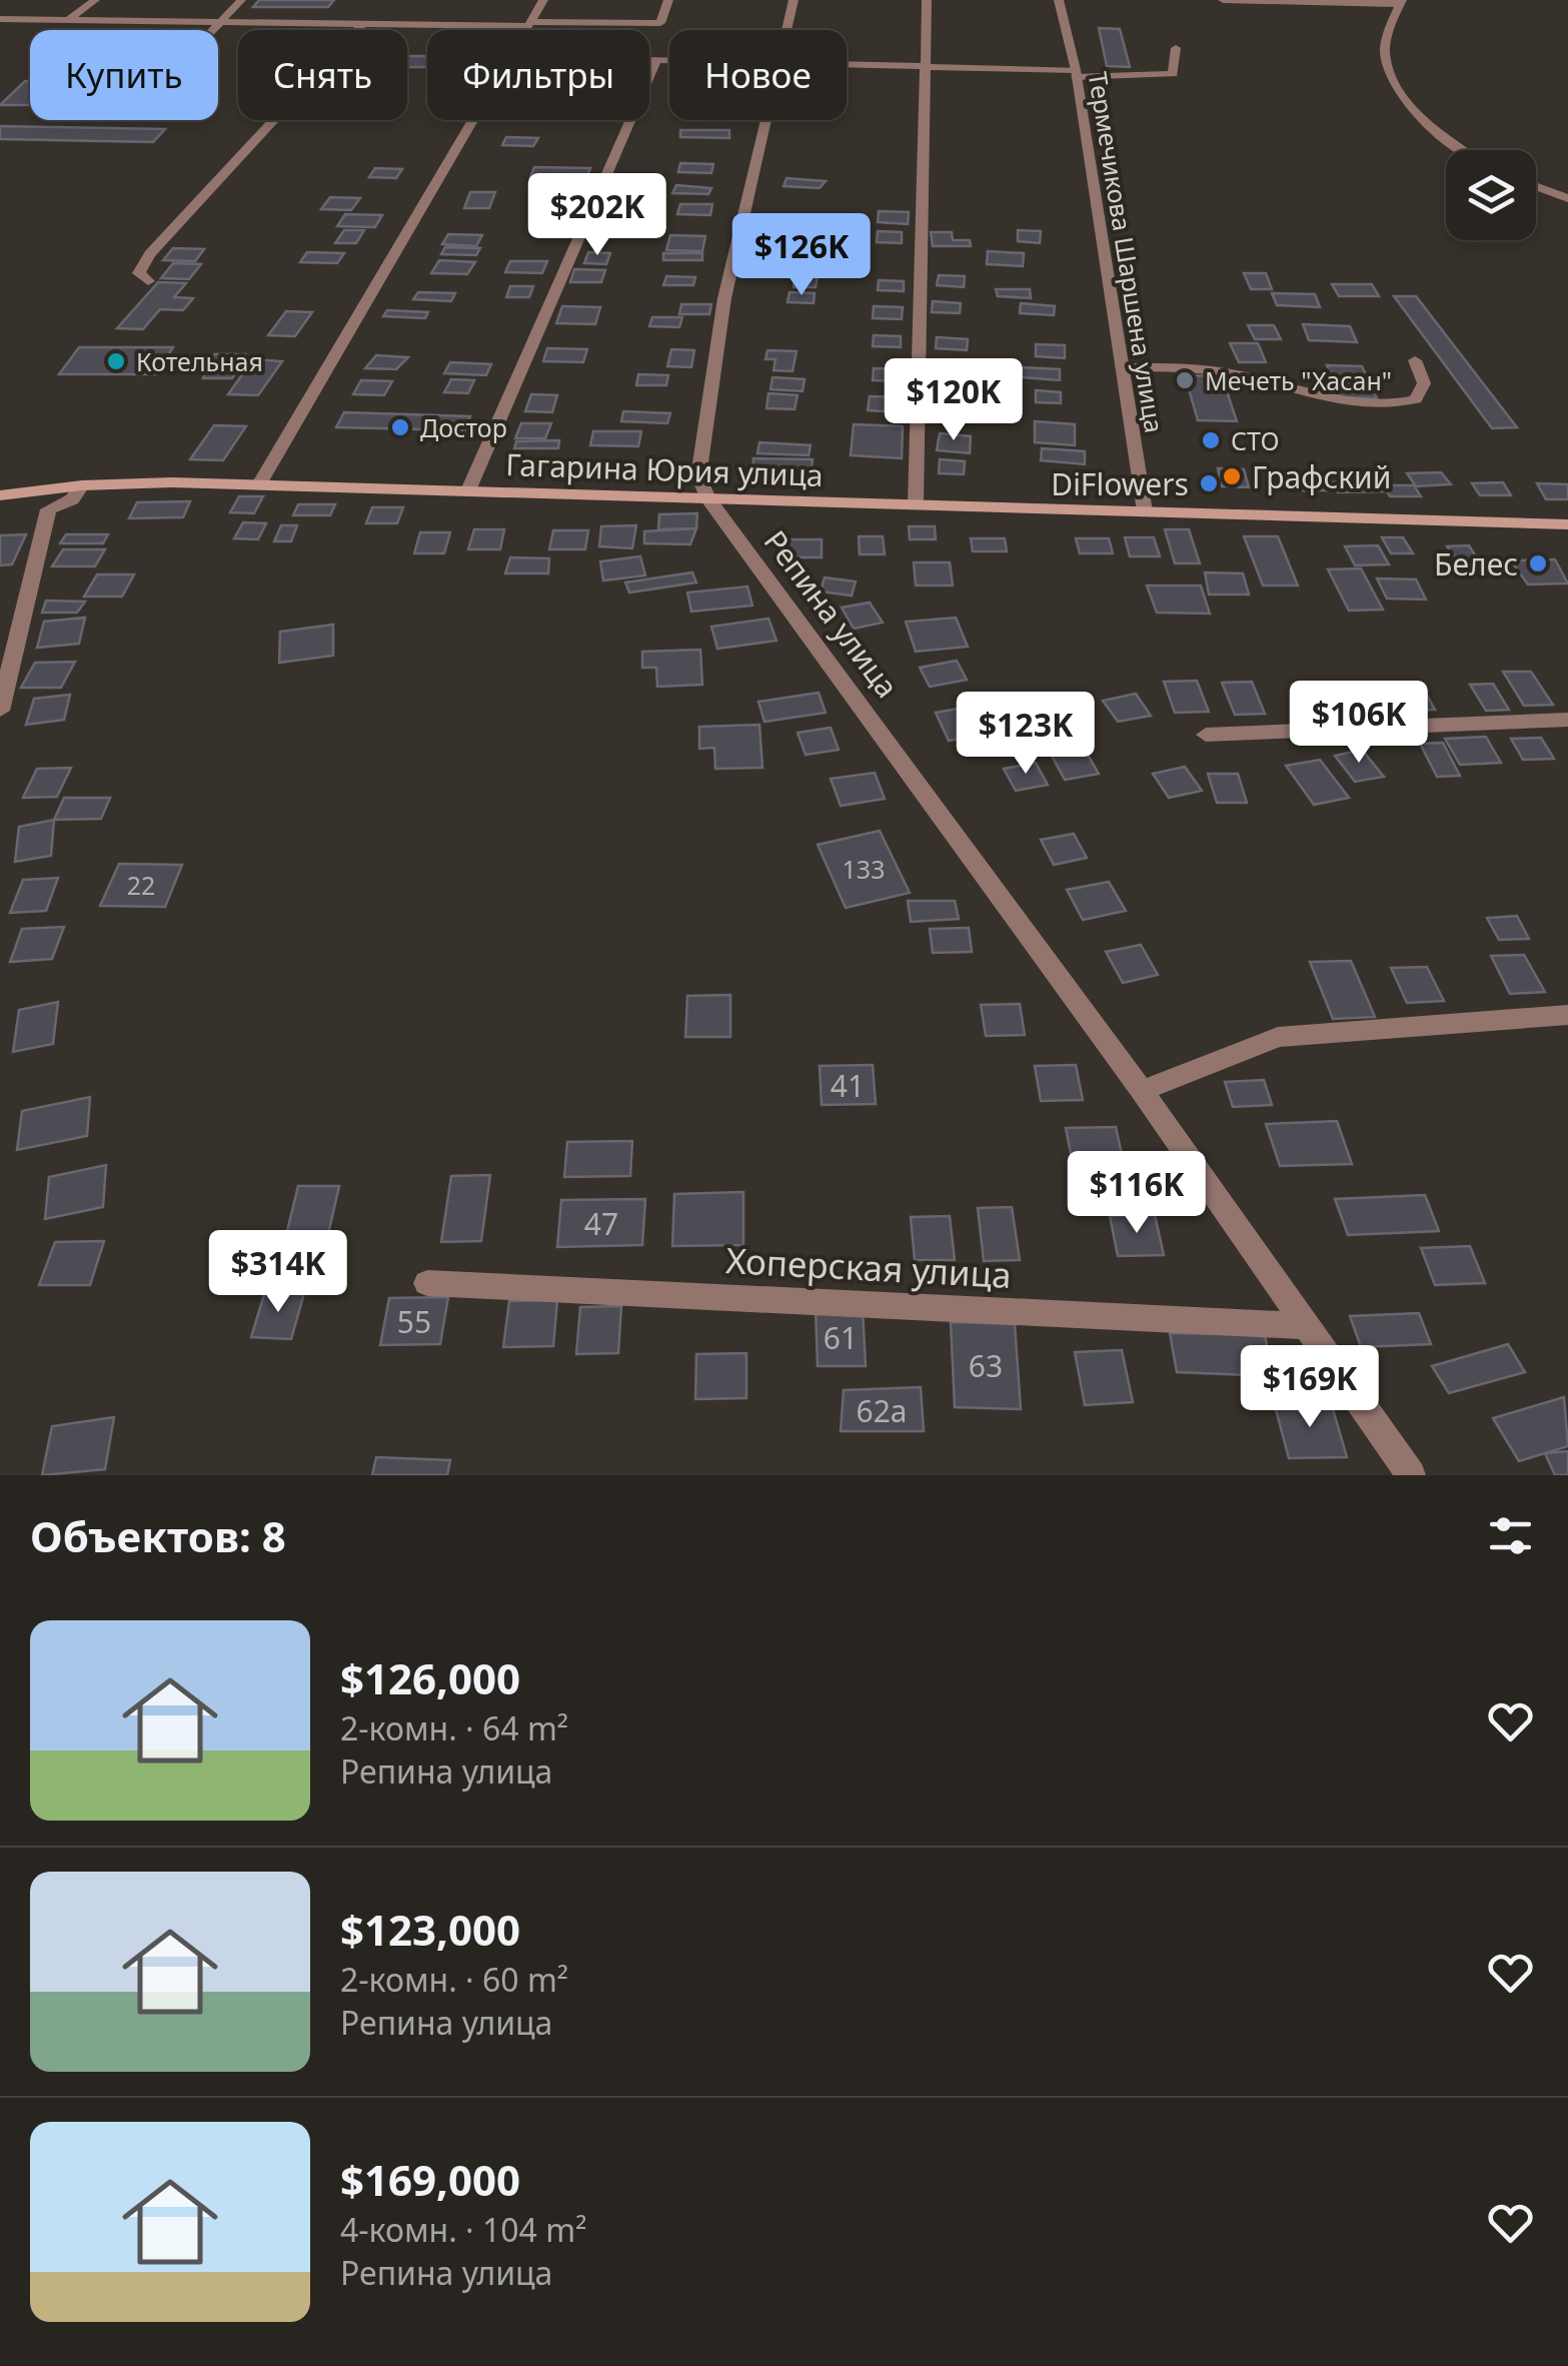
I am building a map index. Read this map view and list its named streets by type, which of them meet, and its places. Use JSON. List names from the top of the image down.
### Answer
{
  "streets": {
    "main road": ["Гагарина Юрия улица"],
    "street": ["Термечикова Шаршена улица", "Репина улица", "Хоперская улица"]
  },
  "crossings": [
    ["Термечикова Шаршена улица", "Гагарина Юрия улица"],
    ["Гагарина Юрия улица", "Репина улица"],
    ["Репина улица", "Хоперская улица"]
  ],
  "places": [
    "Котельная",
    "Мечеть \"Хасан\"",
    "Достор",
    "СТО",
    "Графский",
    "DiFlowers",
    "Белес"
  ],
  "house_numbers": [
    "133",
    "22",
    "41",
    "47",
    "55",
    "61",
    "63",
    "62а"
  ],
  "page": {
    "chip": [
      "Купить",
      "Снять",
      "Фильтры",
      "Новое"
    ],
    "price": [
      "$202K",
      "$126K",
      "$120K",
      "$106K",
      "$123K",
      "$116K",
      "$314K",
      "$169K"
    ],
    "heading": "Объектов: 8",
    "list": [
      {
        "name": "$126,000",
        "note": "2-комн. · 64 m² · Репина улица"
      },
      {
        "name": "$123,000",
        "note": "2-комн. · 60 m² · Репина улица"
      },
      {
        "name": "$169,000",
        "note": "4-комн. · 104 m² · Репина улица"
      }
    ]
  }
}
